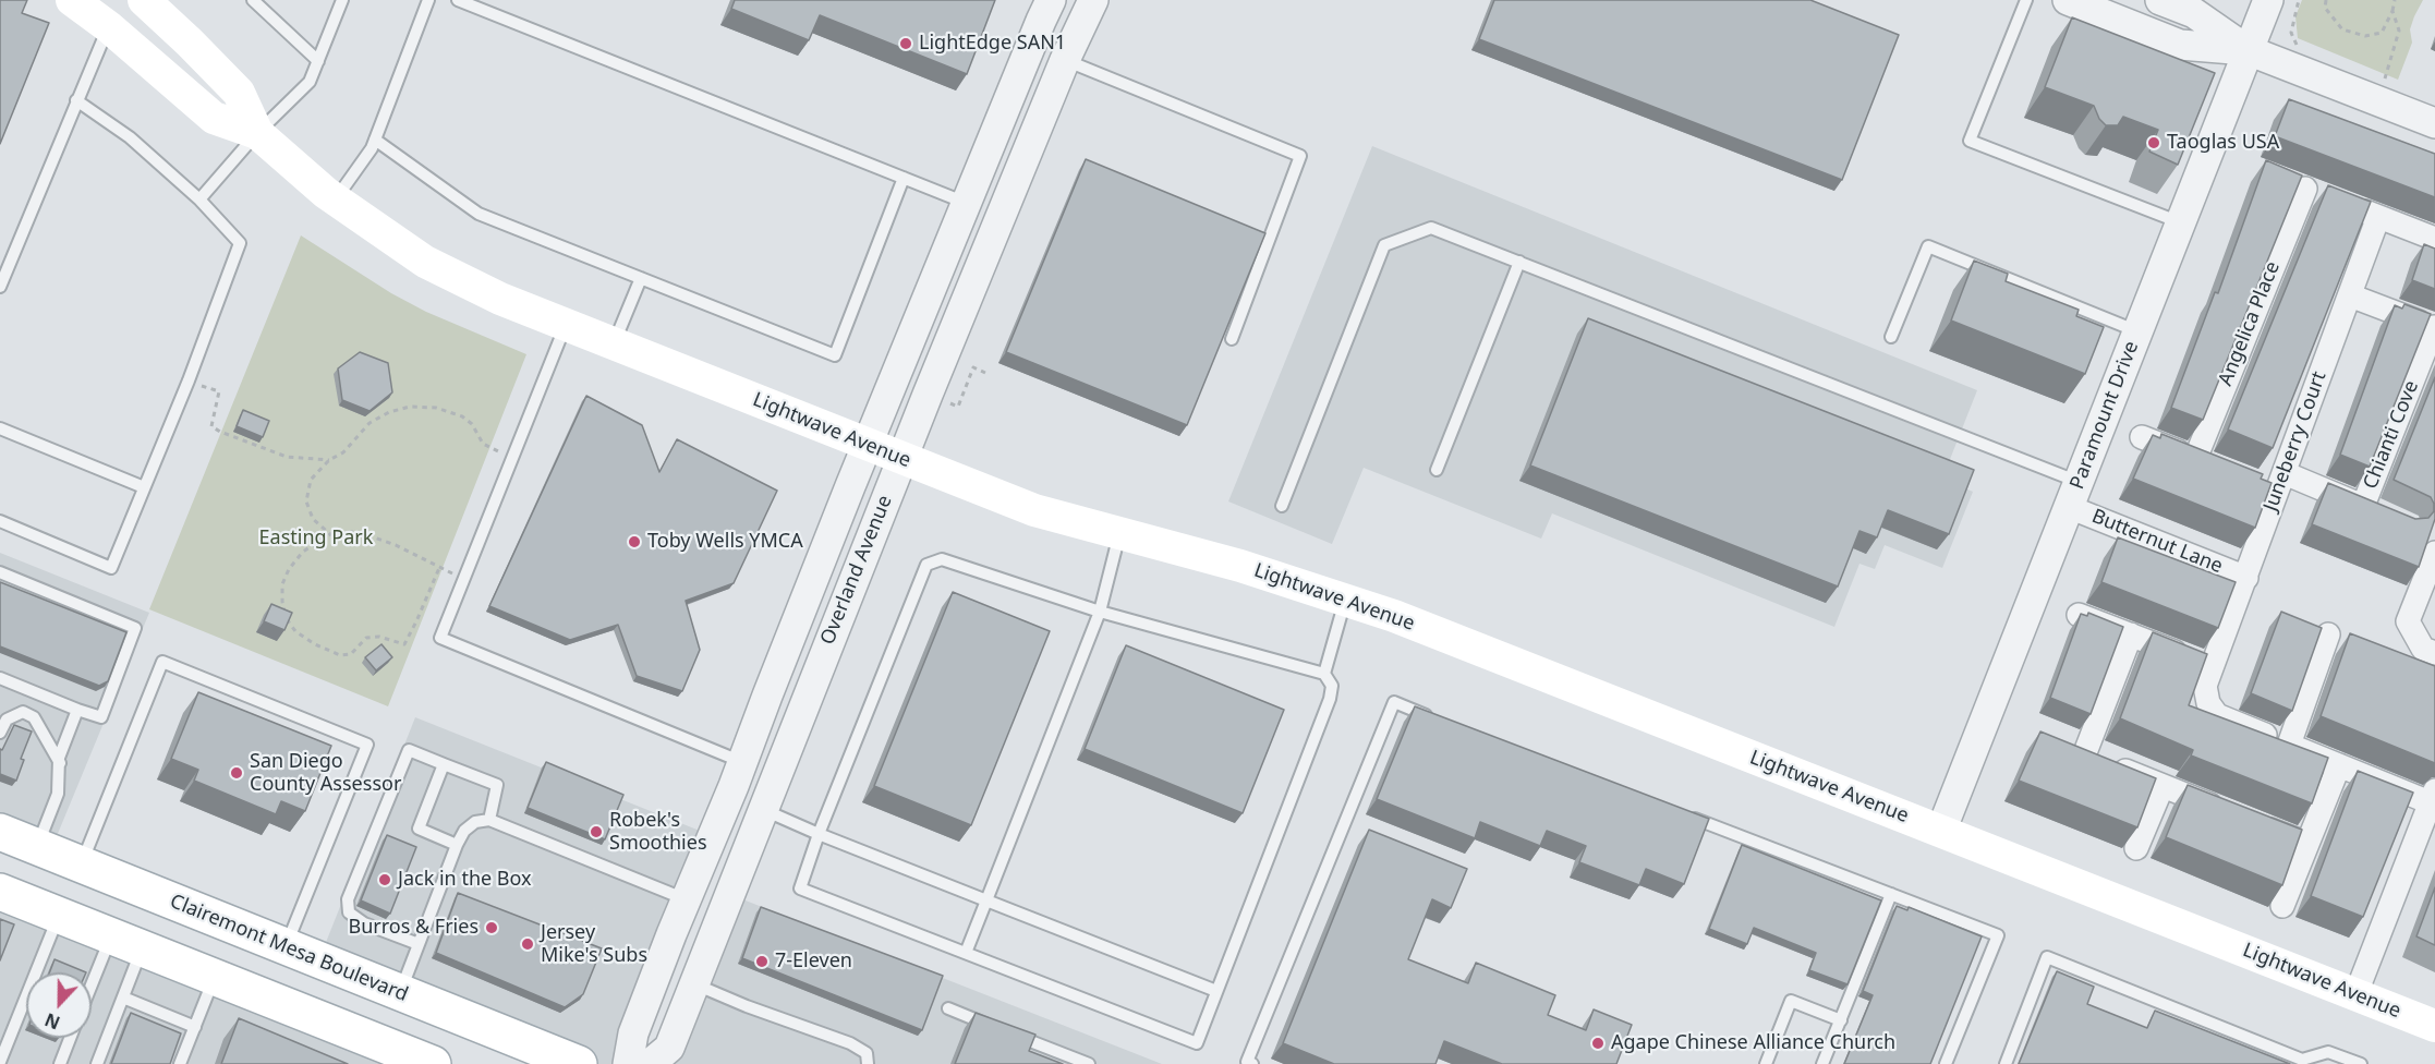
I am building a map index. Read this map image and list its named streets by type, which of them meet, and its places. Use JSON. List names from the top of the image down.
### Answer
{
  "streets": {
    "main road": ["Lightwave Avenue", "Clairemont Mesa Boulevard"],
    "street": [
      "Angelica Place",
      "Paramount Drive",
      "Chianti Cove",
      "Juneberry Court",
      "Butternut Lane",
      "Overland Avenue"
    ]
  },
  "crossings": [
    ["Paramount Drive", "Lightwave Avenue"],
    ["Paramount Drive", "Butternut Lane"],
    ["Lightwave Avenue", "Overland Avenue"],
    ["Juneberry Court", "Butternut Lane"]
  ],
  "parks": ["Easting Park"],
  "places": [
    "LightEdge SAN1",
    "Taoglas USA",
    "Toby Wells YMCA",
    "San Diego County Assessor",
    "Robek's Smoothies",
    "Jack in the Box",
    "Burros & Fries",
    "Jersey Mike's Subs",
    "7-Eleven",
    "Agape Chinese Alliance Church"
  ],
  "north": "bottom"
}
